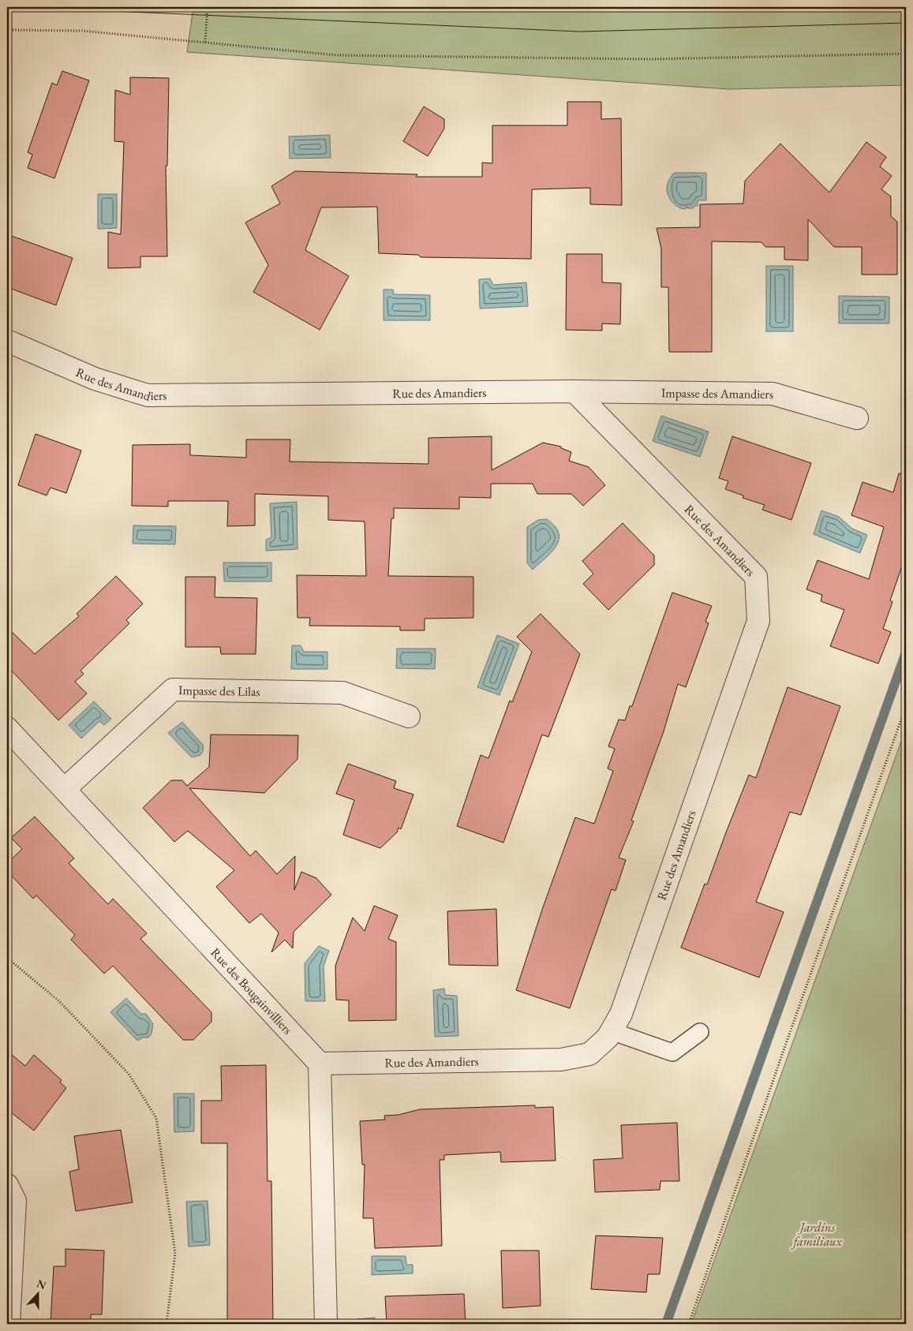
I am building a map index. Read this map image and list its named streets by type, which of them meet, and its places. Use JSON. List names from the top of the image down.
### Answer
{
  "streets": {
    "street": [
      "Rue des Amandiers",
      "Impasse des Amandiers",
      "Impasse des Lilas",
      "Rue des Bougainvilliers"
    ]
  },
  "crossings": [
    ["Rue des Amandiers", "Impasse des Amandiers"],
    ["Rue des Amandiers", "Rue des Bougainvilliers"],
    ["Impasse des Lilas", "Rue des Bougainvilliers"]
  ],
  "parks": ["Jardins familiaux"],
  "north": "top"
}
